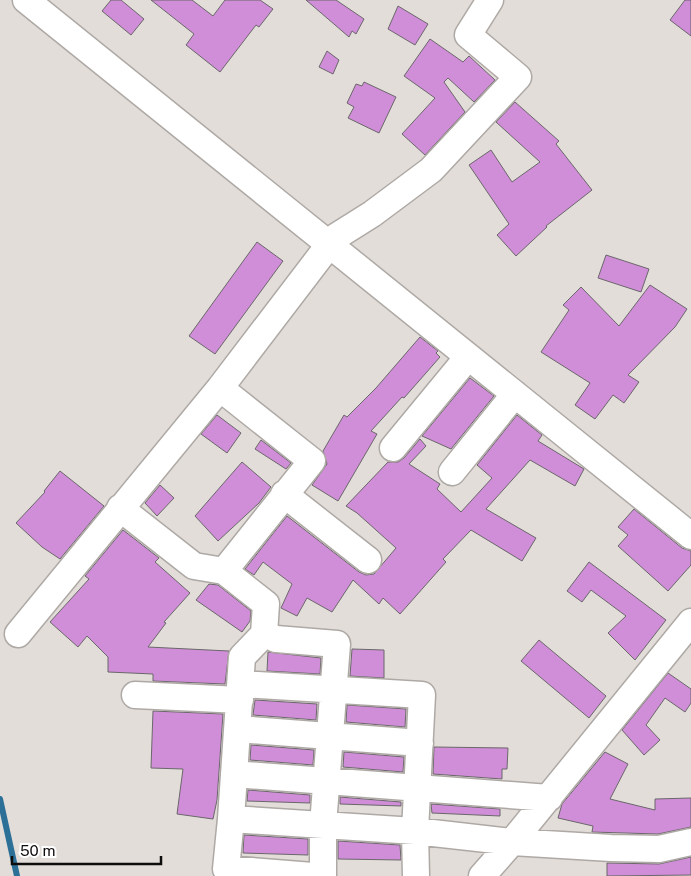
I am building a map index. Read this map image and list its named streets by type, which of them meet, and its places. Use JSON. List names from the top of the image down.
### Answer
{
  "scale_bar": "50 m"
}
